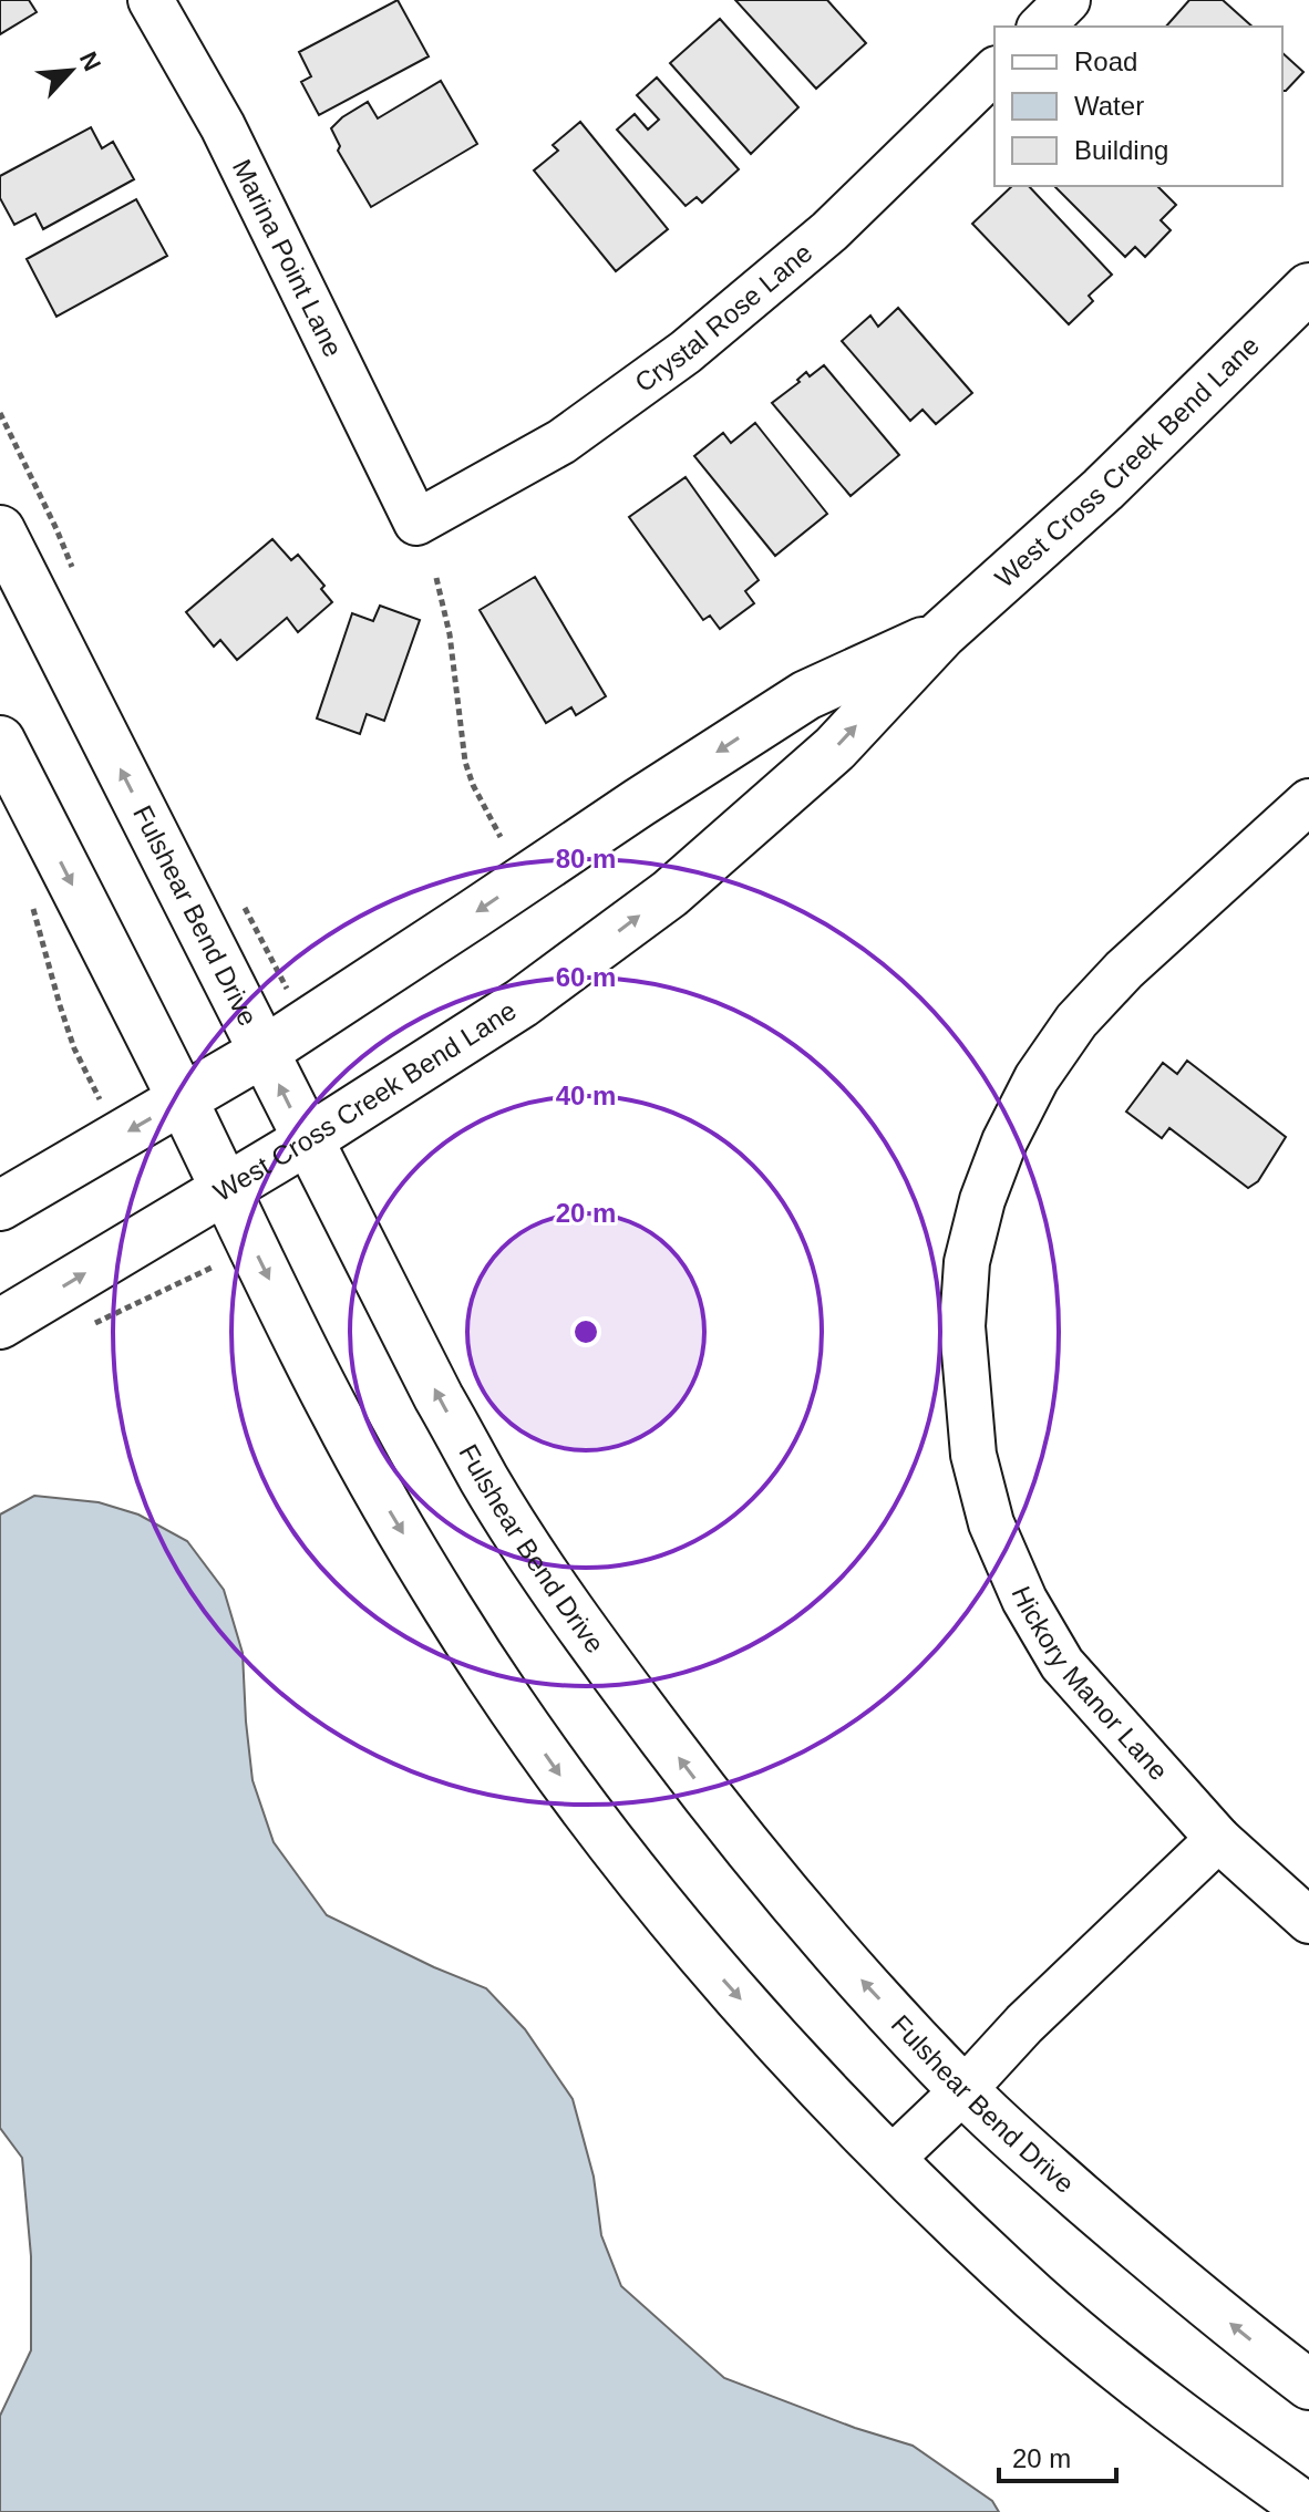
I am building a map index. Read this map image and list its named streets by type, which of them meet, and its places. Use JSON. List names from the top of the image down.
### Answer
{
  "streets": {
    "main road": ["West Cross Creek Bend Lane", "Fulshear Bend Drive"],
    "street": ["Marina Point Lane", "Crystal Rose Lane", "Hickory Manor Lane"]
  },
  "crossings": [
    ["Marina Point Lane", "Crystal Rose Lane"],
    ["West Cross Creek Bend Lane", "Fulshear Bend Drive"]
  ],
  "legend": ["Road", "Water", "Building"],
  "scale_bar": "20 m",
  "north": "top right",
  "rings": [
    "80 m",
    "60 m",
    "40 m",
    "20 m"
  ]
}
